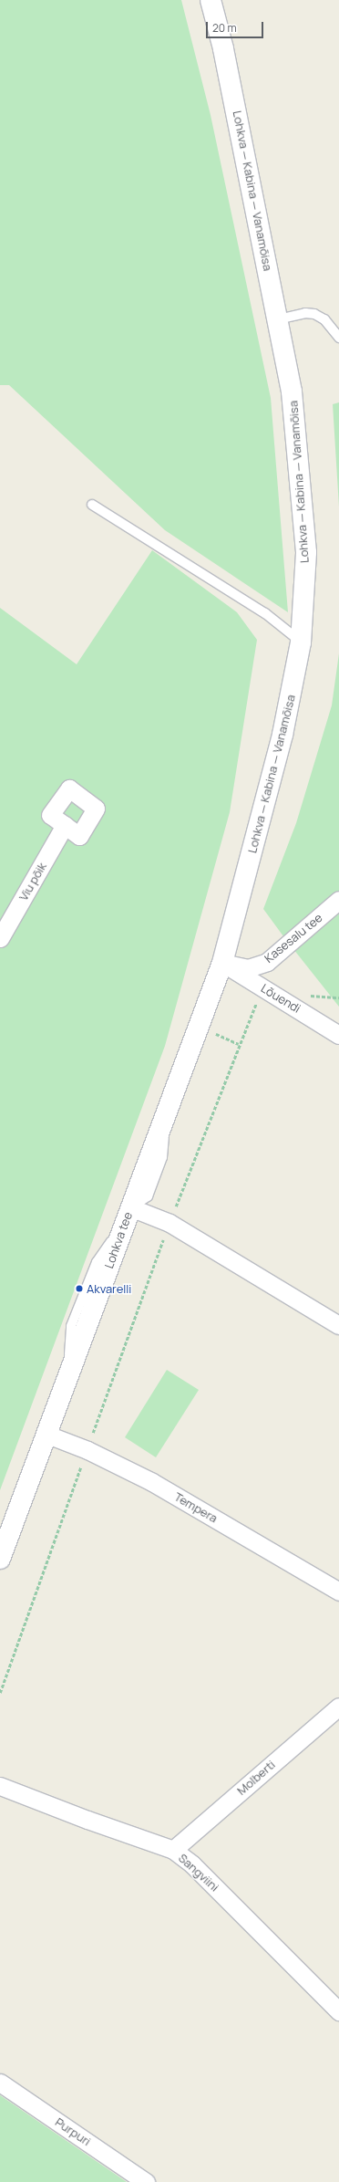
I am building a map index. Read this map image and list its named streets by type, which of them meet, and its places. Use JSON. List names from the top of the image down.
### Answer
{
  "streets": {
    "street": [
      "Lohkva — Kabina — Vanamõisa",
      "Viu põik",
      "Kasesalu tee",
      "Lõuendi",
      "Lohkva tee",
      "Tempera",
      "Molberti",
      "Sangviini",
      "Purpuri"
    ]
  },
  "crossings": [
    ["Lohkva — Kabina — Vanamõisa", "Kasesalu tee"],
    ["Lohkva — Kabina — Vanamõisa", "Lõuendi"],
    ["Lohkva — Kabina — Vanamõisa", "Lohkva tee"],
    ["Kasesalu tee", "Lõuendi"],
    ["Kasesalu tee", "Lohkva tee"],
    ["Lõuendi", "Lohkva tee"],
    ["Lohkva tee", "Tempera"],
    ["Molberti", "Sangviini"]
  ],
  "places": ["Akvarelli"],
  "scale_bar": "20 m"
}
